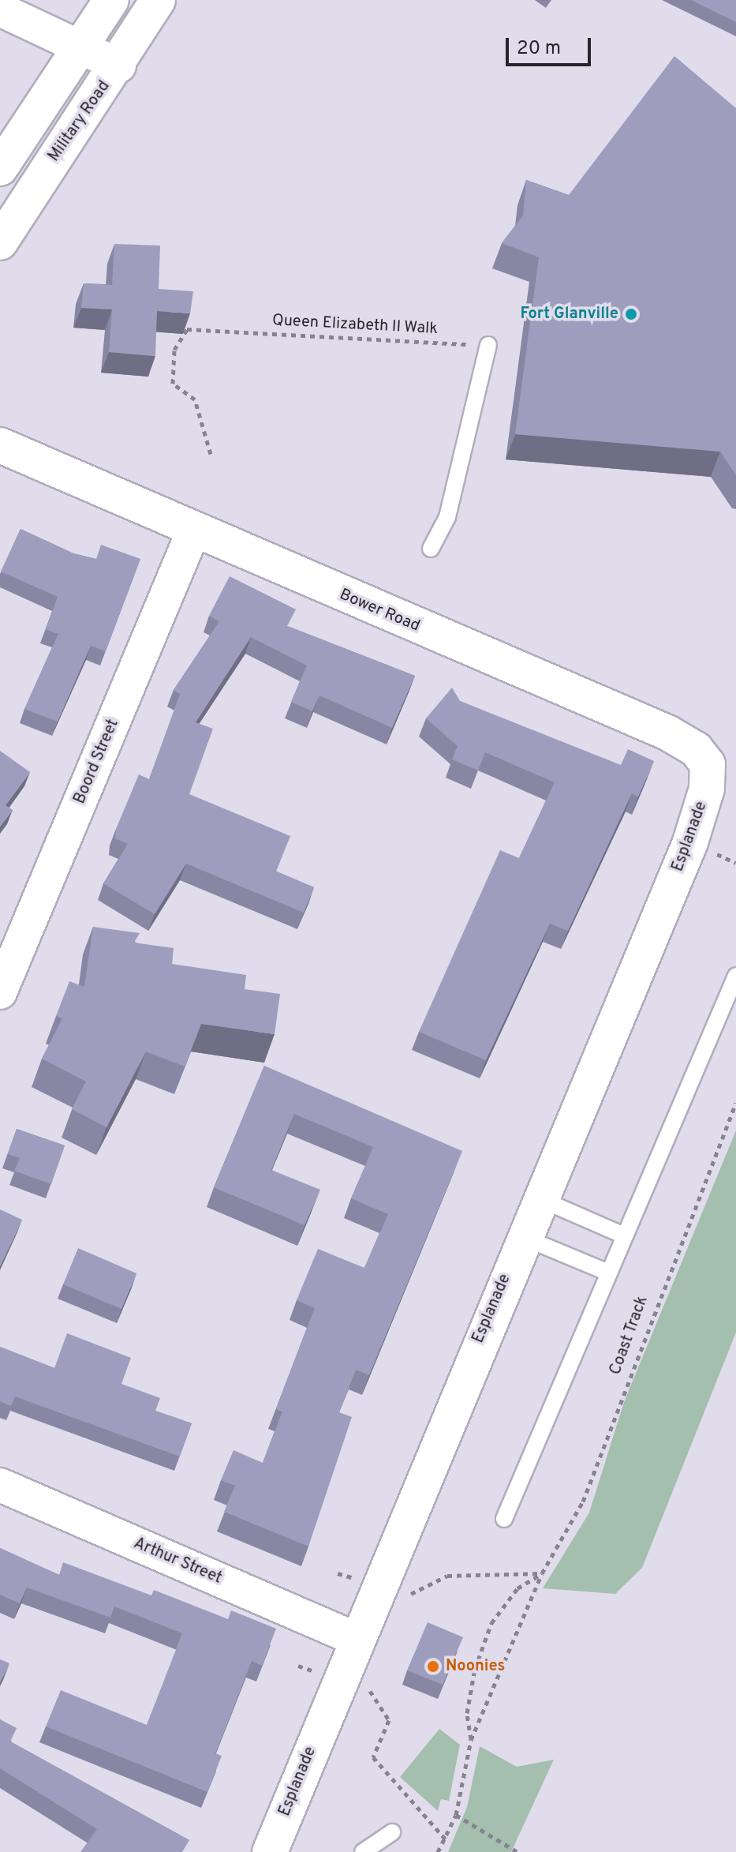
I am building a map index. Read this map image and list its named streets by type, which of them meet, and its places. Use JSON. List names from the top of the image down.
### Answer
{
  "streets": {
    "street": [
      "Military Road",
      "Bower Road",
      "Boord Street",
      "Esplanade",
      "Arthur Street"
    ],
    "path": ["Queen Elizabeth II Walk", "Coast Track"]
  },
  "crossings": [
    ["Bower Road", "Boord Street"],
    ["Bower Road", "Esplanade"],
    ["Esplanade", "Arthur Street"]
  ],
  "places": ["Fort Glanville", "Noonies"],
  "scale_bar": "20 m"
}
